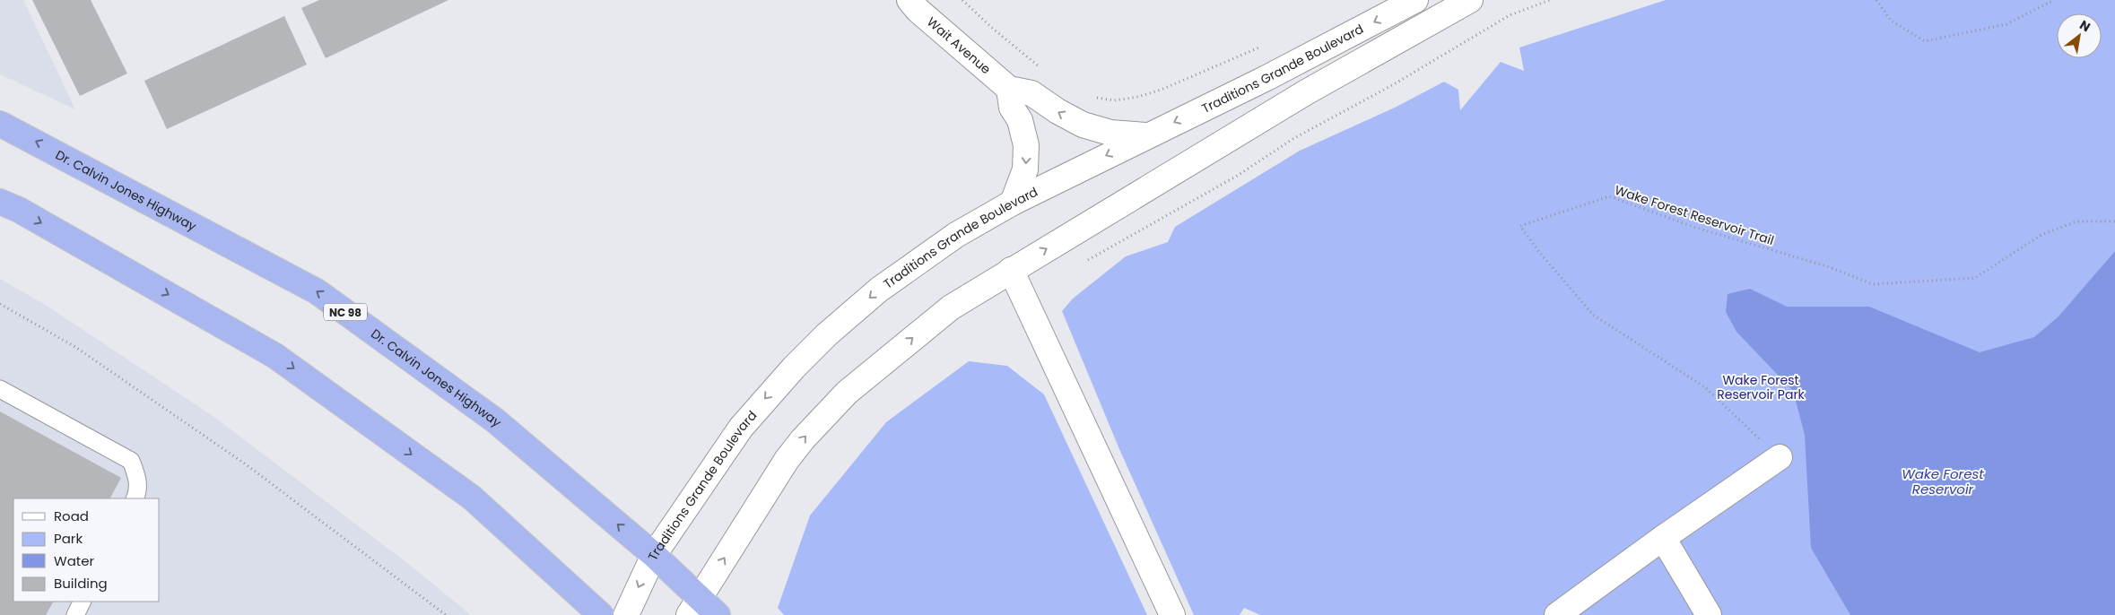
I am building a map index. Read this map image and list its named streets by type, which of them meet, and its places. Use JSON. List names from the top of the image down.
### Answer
{
  "streets": {
    "highway": ["Dr. Calvin Jones Highway", "NC 98"],
    "main road": ["Wait Avenue", "Traditions Grande Boulevard"],
    "path": ["Wake Forest Reservoir Trail"]
  },
  "crossings": [
    ["Traditions Grande Boulevard", "Dr. Calvin Jones Highway"],
    ["Dr. Calvin Jones Highway", "NC 98"]
  ],
  "water": ["Wake Forest Reservoir"],
  "parks": ["Wake Forest Reservoir Park"],
  "legend": [
    "Road",
    "Park",
    "Water",
    "Building"
  ],
  "north": "top right"
}
